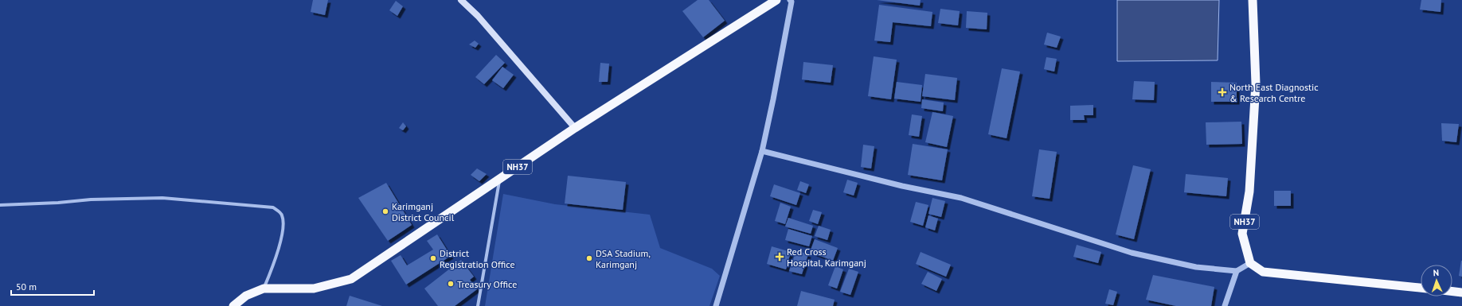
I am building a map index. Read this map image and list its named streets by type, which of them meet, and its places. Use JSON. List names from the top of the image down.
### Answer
{
  "streets": {
    "highway": ["NH37"]
  },
  "places": {
    "health": ["North East Diagnostic & Research Centre", "Red Cross Hospital, Karimganj"],
    "other": [
      "Karimganj District Council",
      "District Registration Office",
      "DSA Stadium, Karimganj",
      "Treasury Office"
    ]
  },
  "scale_bar": "50 m",
  "north": "top"
}
